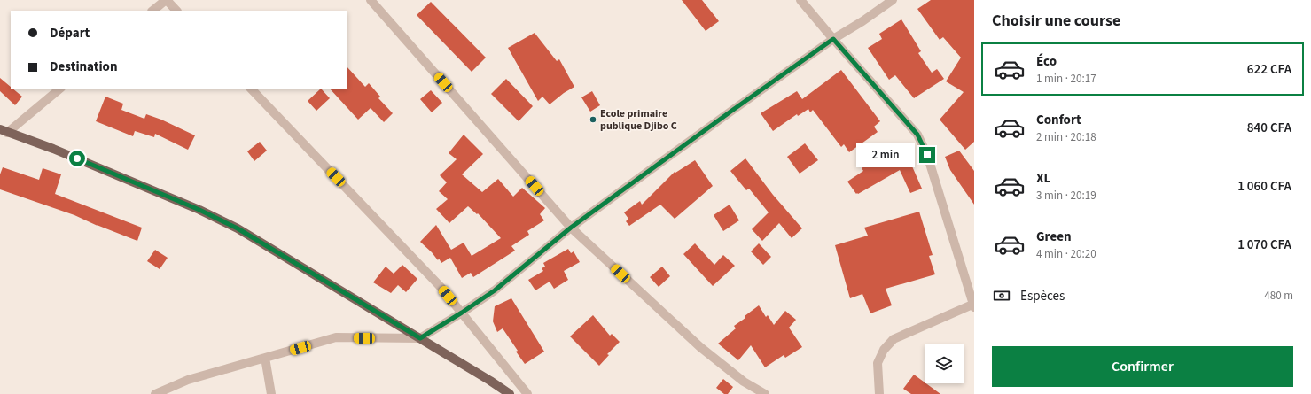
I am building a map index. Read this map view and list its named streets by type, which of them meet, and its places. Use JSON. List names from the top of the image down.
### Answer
{
  "places": ["Ecole primaire publique Djibo C"],
  "page": {
    "heading": "Choisir une course",
    "banner": ["Départ", "Destination"],
    "list": [
      {
        "name": "Éco",
        "note": "1 min · 20:17",
        "value": "622 CFA"
      },
      {
        "name": "Confort",
        "note": "2 min · 20:18",
        "value": "840 CFA"
      },
      {
        "name": "XL",
        "note": "3 min · 20:19",
        "value": "1 060 CFA"
      },
      {
        "name": "Green",
        "note": "4 min · 20:20",
        "value": "1 070 CFA"
      }
    ],
    "bubble": "2 min",
    "pay": ["Espèces", "480 m"],
    "buttons": "Confirmer"
  }
}
